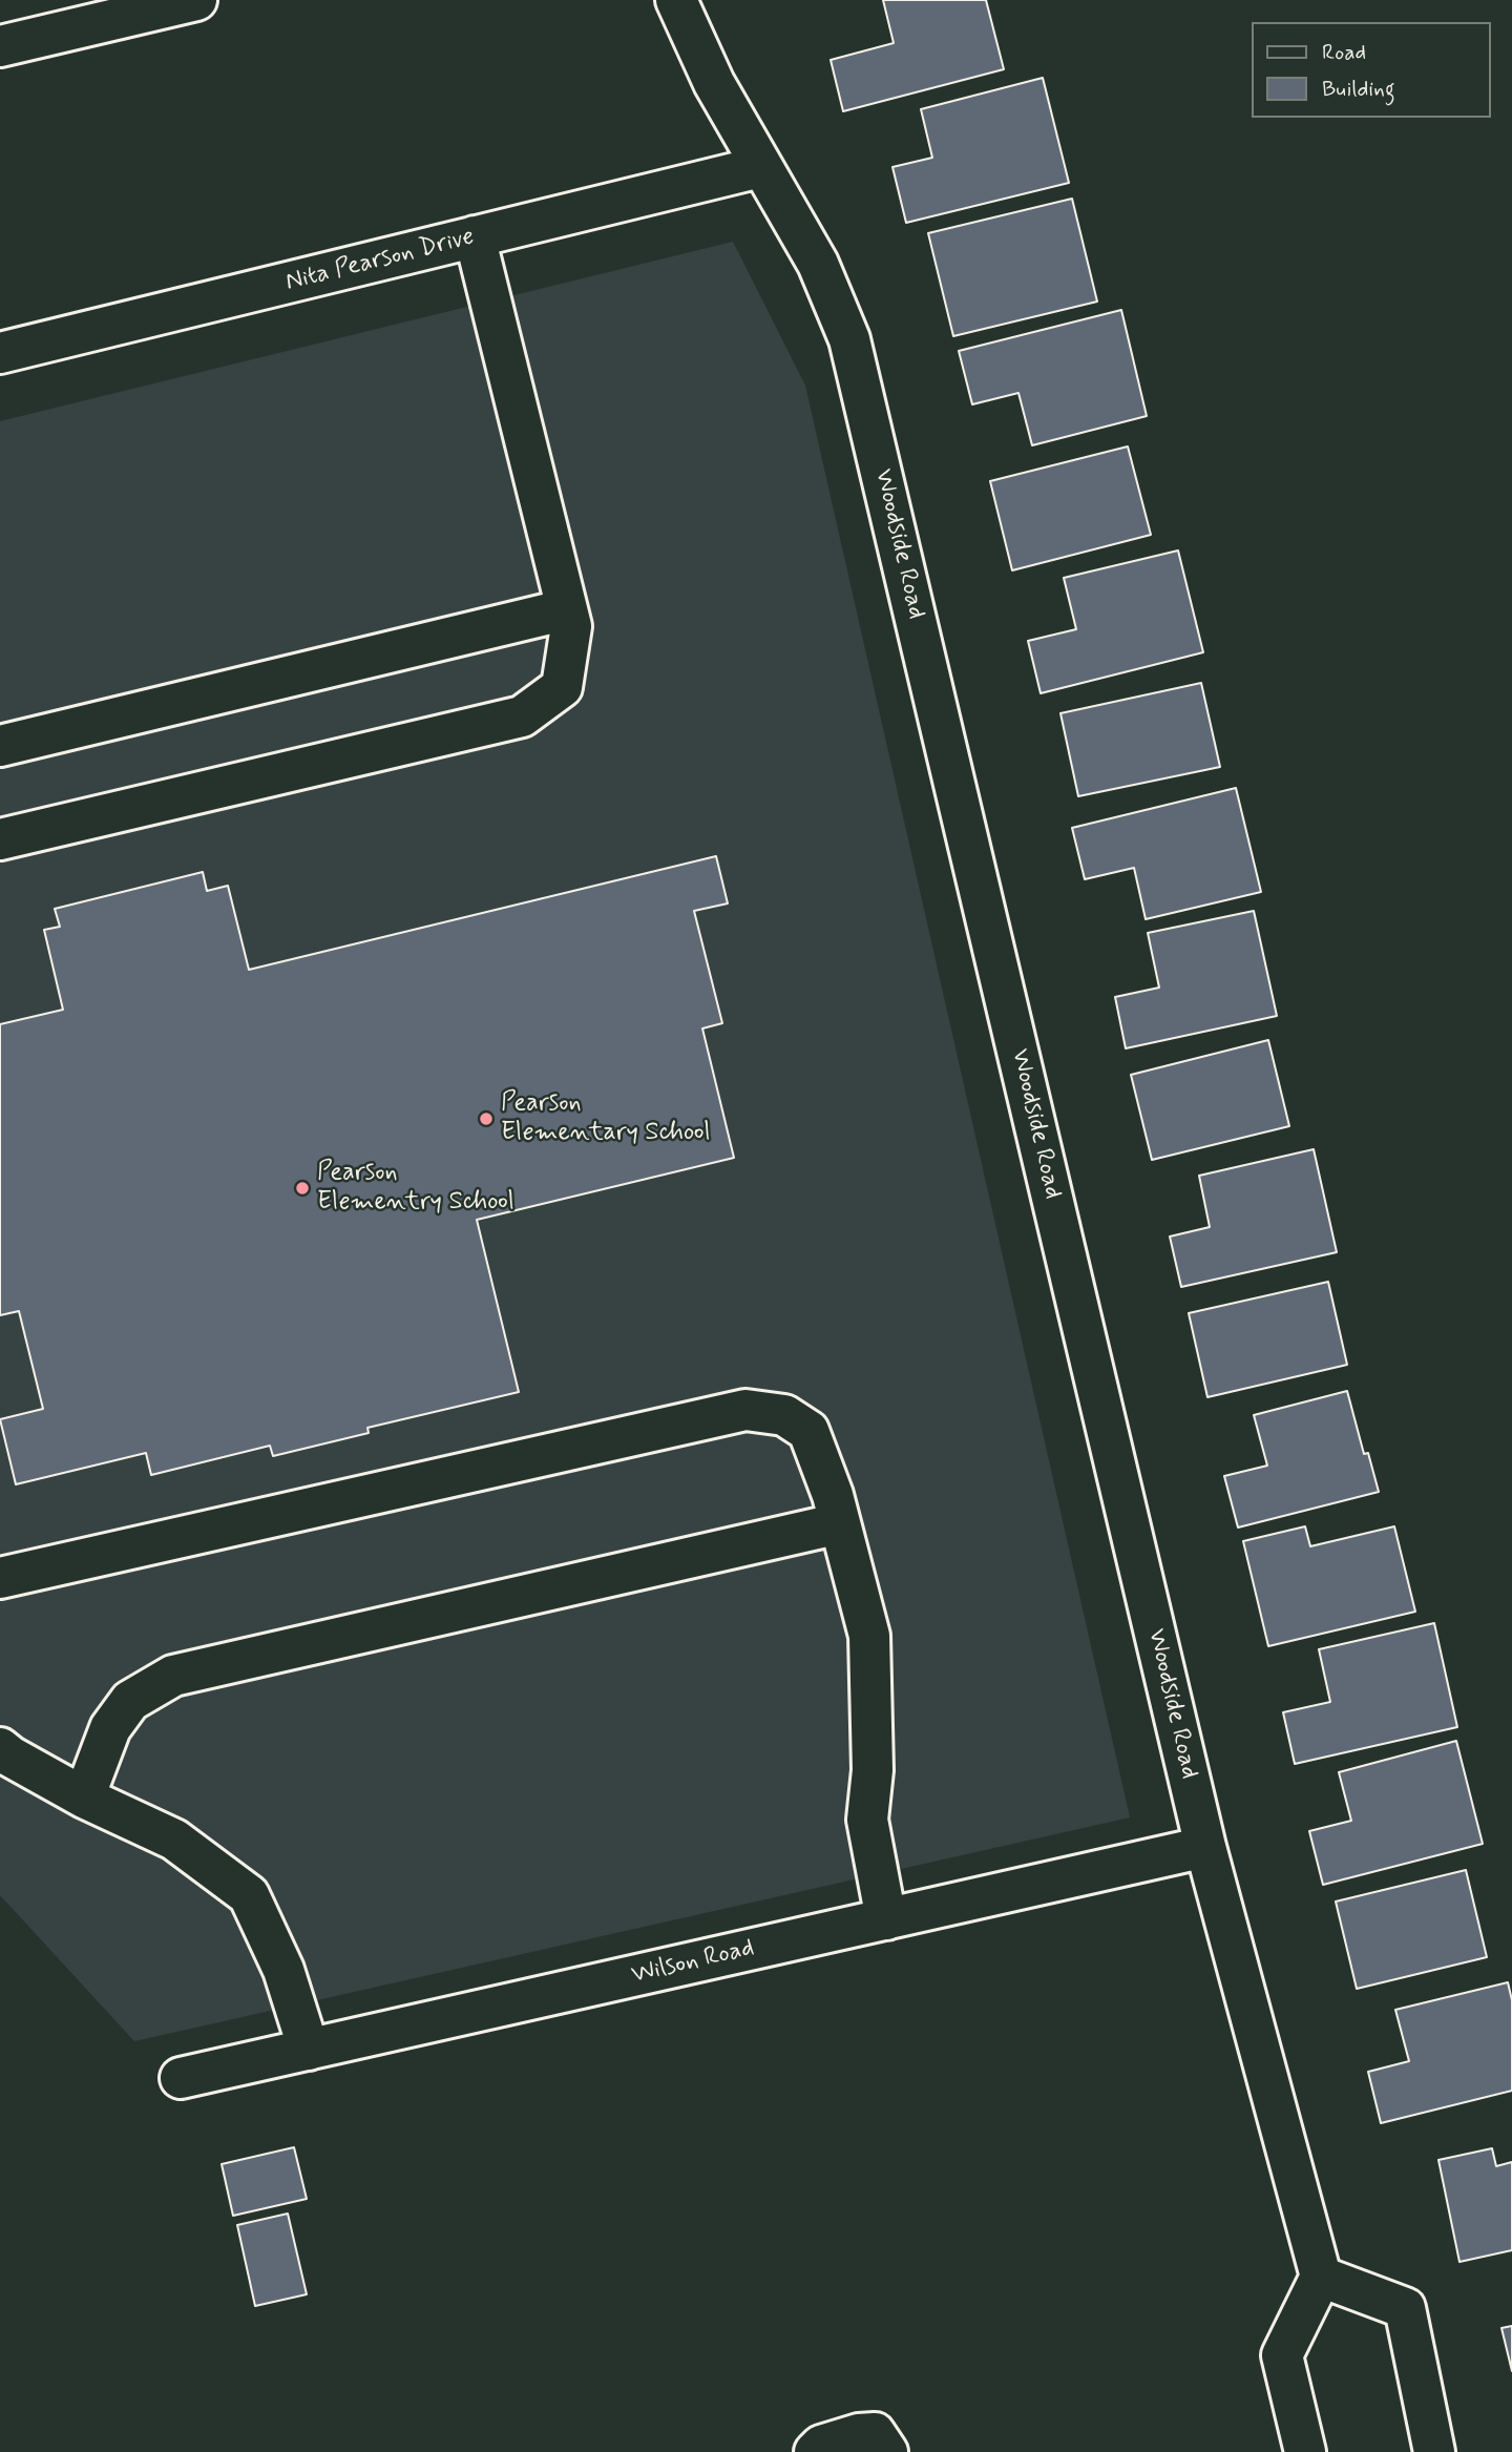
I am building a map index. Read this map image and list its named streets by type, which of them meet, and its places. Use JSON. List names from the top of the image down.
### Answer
{
  "streets": {
    "street": ["Nita Pearson Drive", "Woodside Road", "Wilson Road"]
  },
  "crossings": [
    ["Nita Pearson Drive", "Woodside Road"],
    ["Woodside Road", "Wilson Road"]
  ],
  "places": ["Pearson Elementary School", "Pearson Elementry School"],
  "legend": ["Road", "Building"]
}
